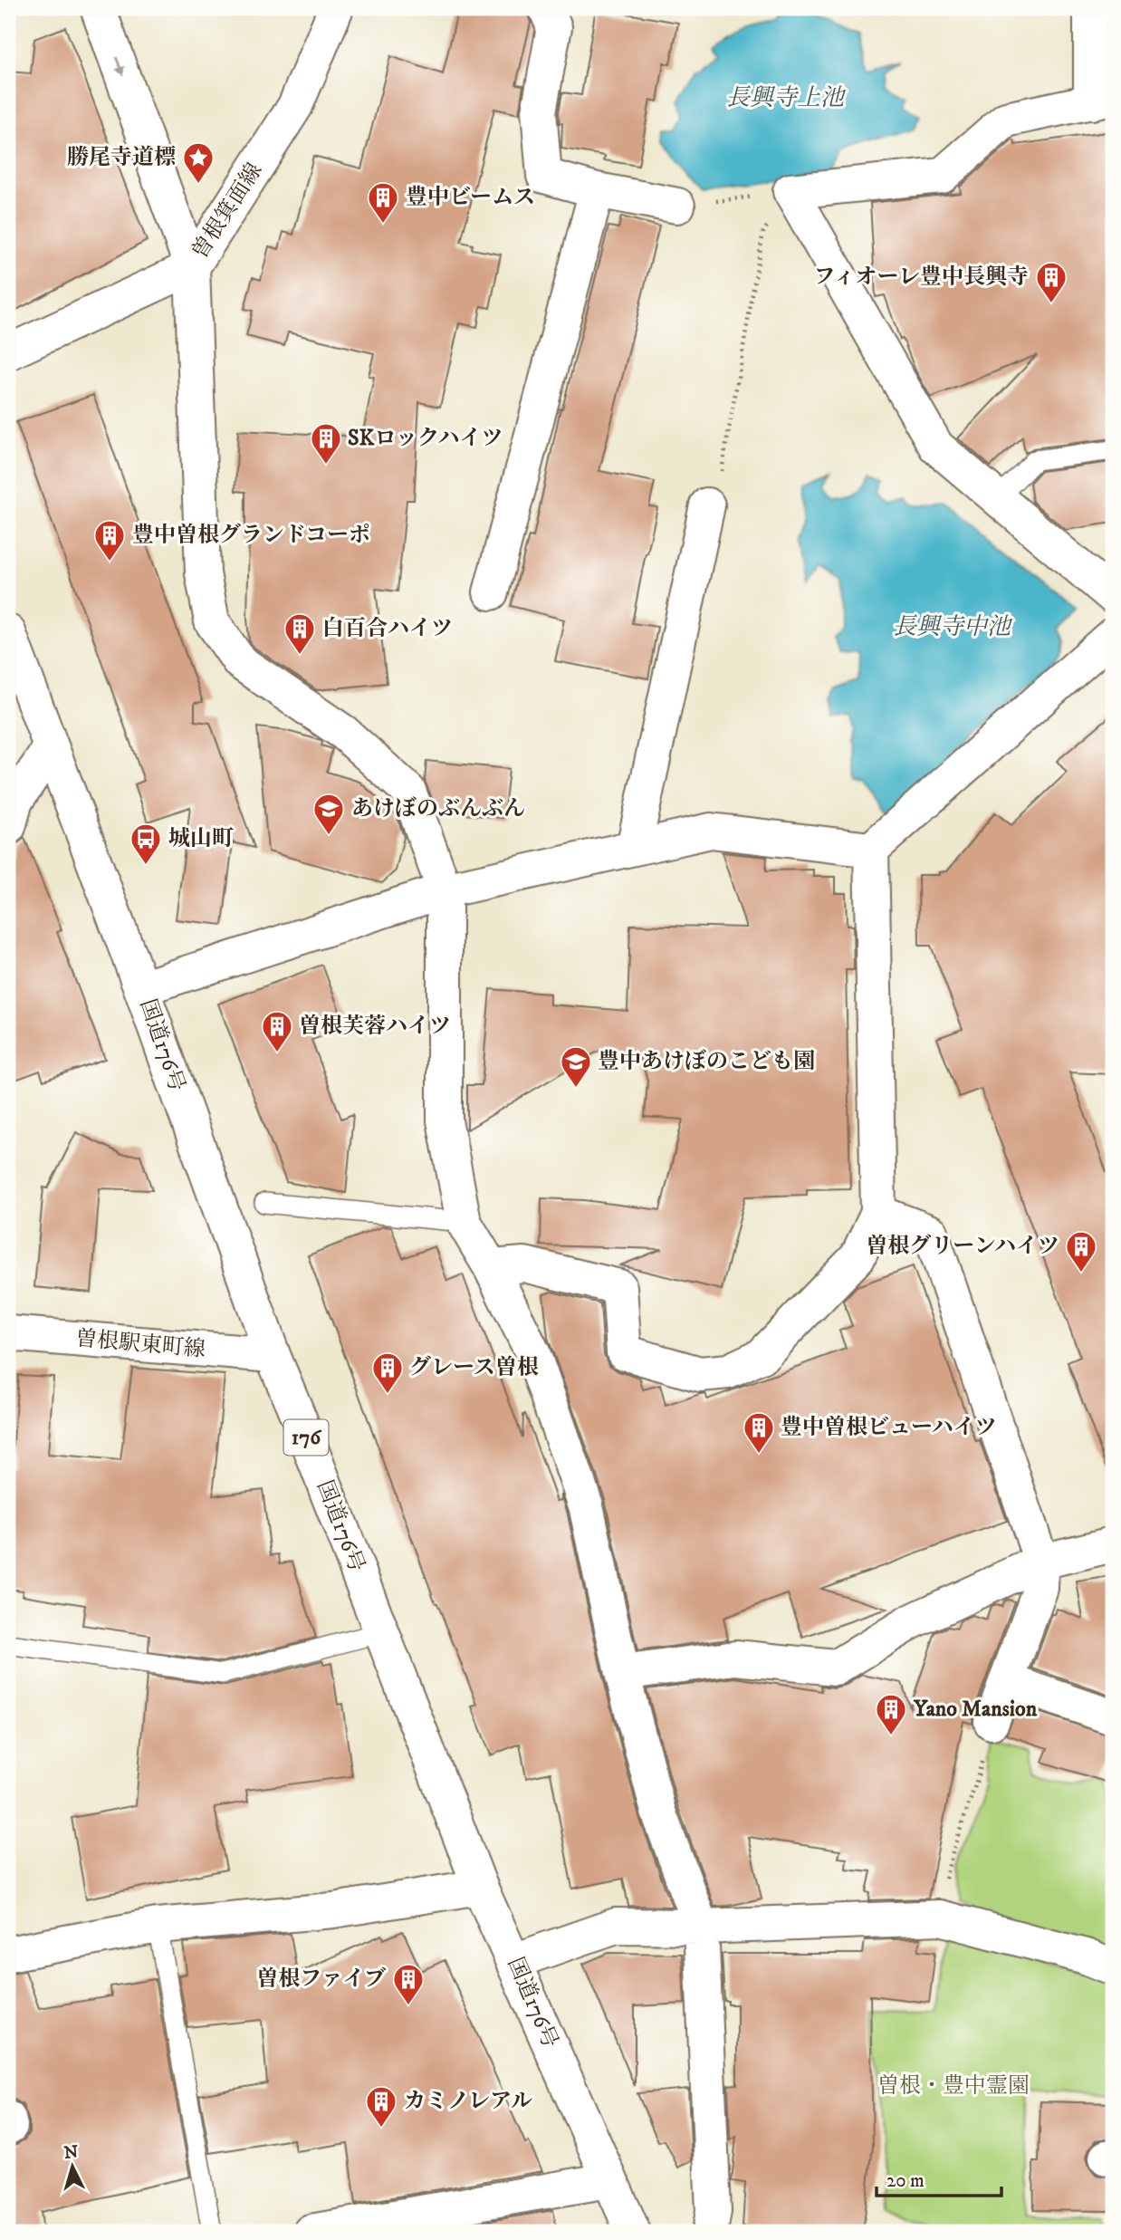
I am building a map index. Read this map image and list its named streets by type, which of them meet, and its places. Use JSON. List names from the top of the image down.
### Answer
{
  "streets": {
    "main road": [
      "曽根箕面線",
      "国道176号",
      "曽根駅東町線",
      "176"
    ]
  },
  "crossings": [
    ["国道176号", "曽根駅東町線"]
  ],
  "water": ["長興寺上池", "長興寺中池"],
  "parks": ["曽根・豊中霊園"],
  "places": {
    "place": ["勝尾寺道標"],
    "building": [
      "豊中ビームス",
      "フィオーレ豊中長興寺",
      "SKロックハイツ",
      "豊中曽根グランドコーポ",
      "白百合ハイツ",
      "曽根芙蓉ハイツ",
      "曽根グリーンハイツ",
      "グレース曽根",
      "豊中曽根ビューハイツ",
      "Yano Mansion",
      "曽根ファイブ",
      "カミノレアル"
    ],
    "school or university": ["あけぼのぶんぶん", "豊中あけぼのこども園"],
    "bus stop": ["城山町"]
  },
  "scale_bar": "20 m",
  "north": "top"
}
